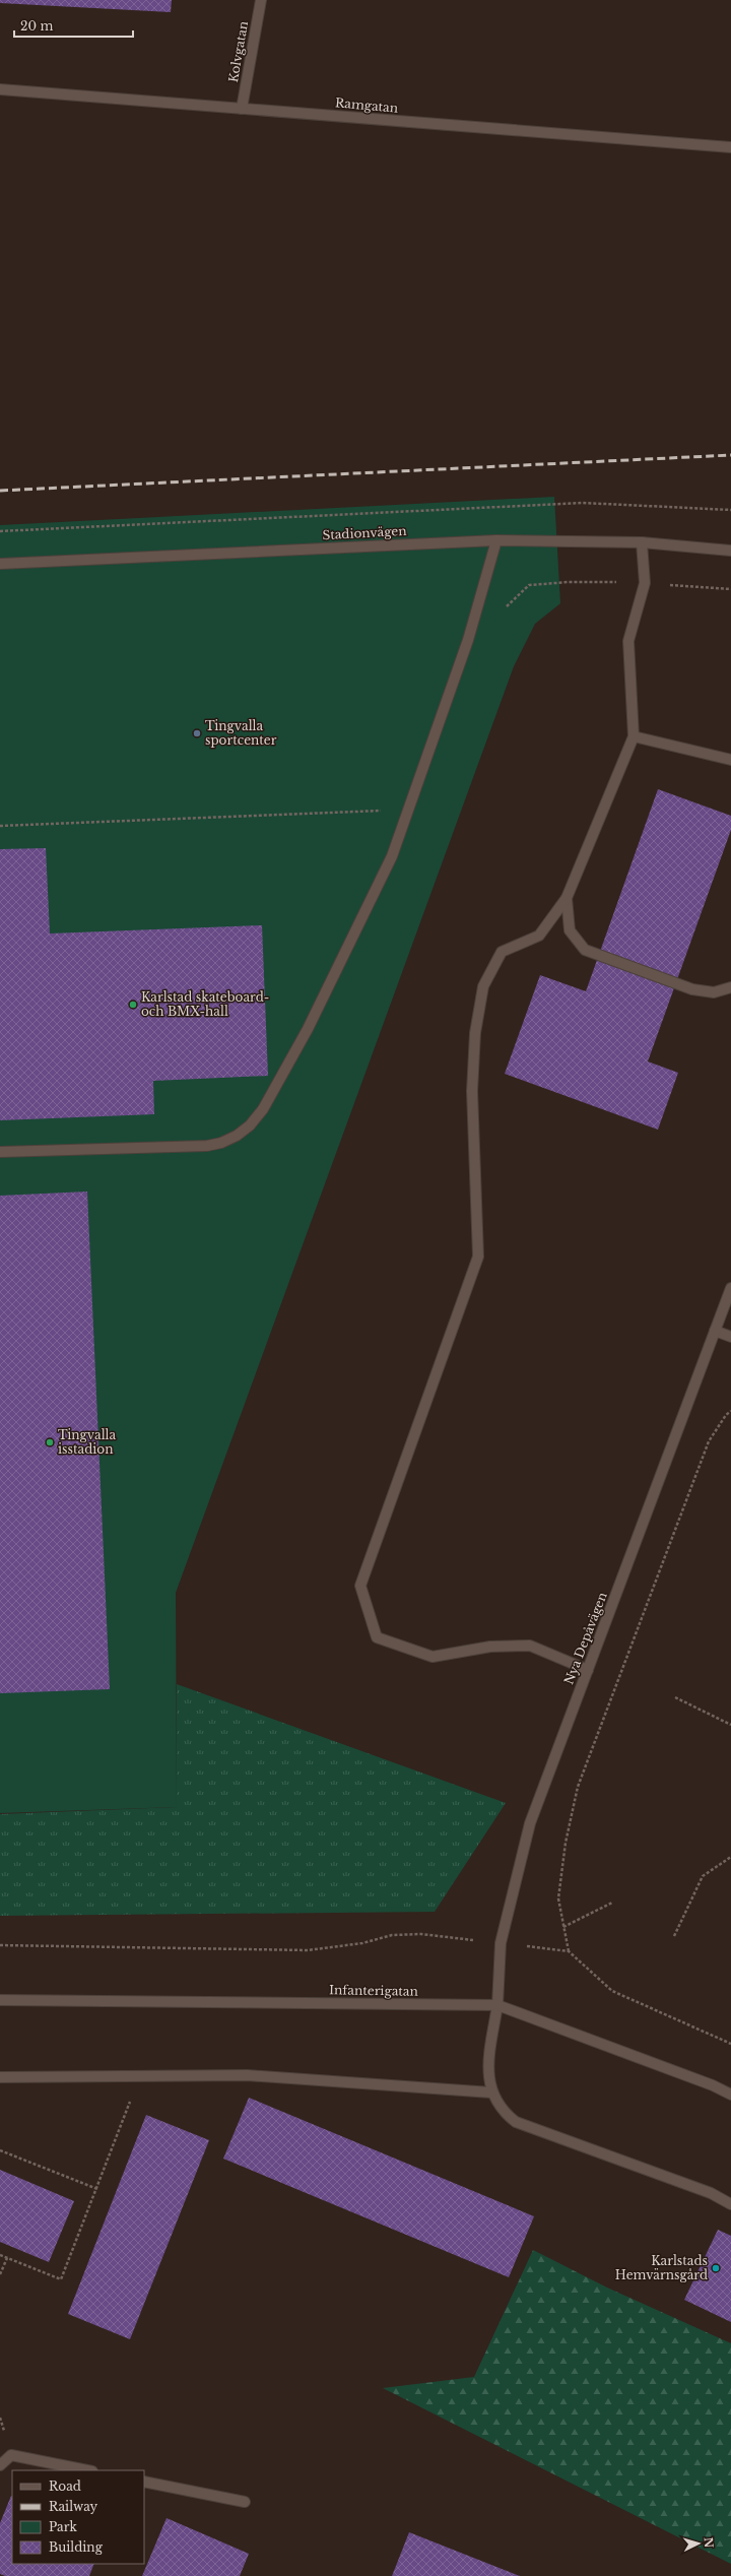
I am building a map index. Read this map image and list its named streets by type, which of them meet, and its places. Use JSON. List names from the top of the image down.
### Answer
{
  "streets": {
    "street": [
      "Kolvgatan",
      "Ramgatan",
      "Stadionvägen",
      "Nya Depåvägen",
      "Infanterigatan"
    ]
  },
  "crossings": [
    ["Kolvgatan", "Ramgatan"],
    ["Nya Depåvägen", "Infanterigatan"]
  ],
  "places": [
    "Tingvalla sportcenter",
    "Karlstad skateboard- och BMX-hall",
    "Tingvalla isstadion",
    "Karlstads Hemvärnsgård"
  ],
  "legend": [
    "Road",
    "Railway",
    "Park",
    "Building"
  ],
  "scale_bar": "20 m",
  "north": "right"
}
